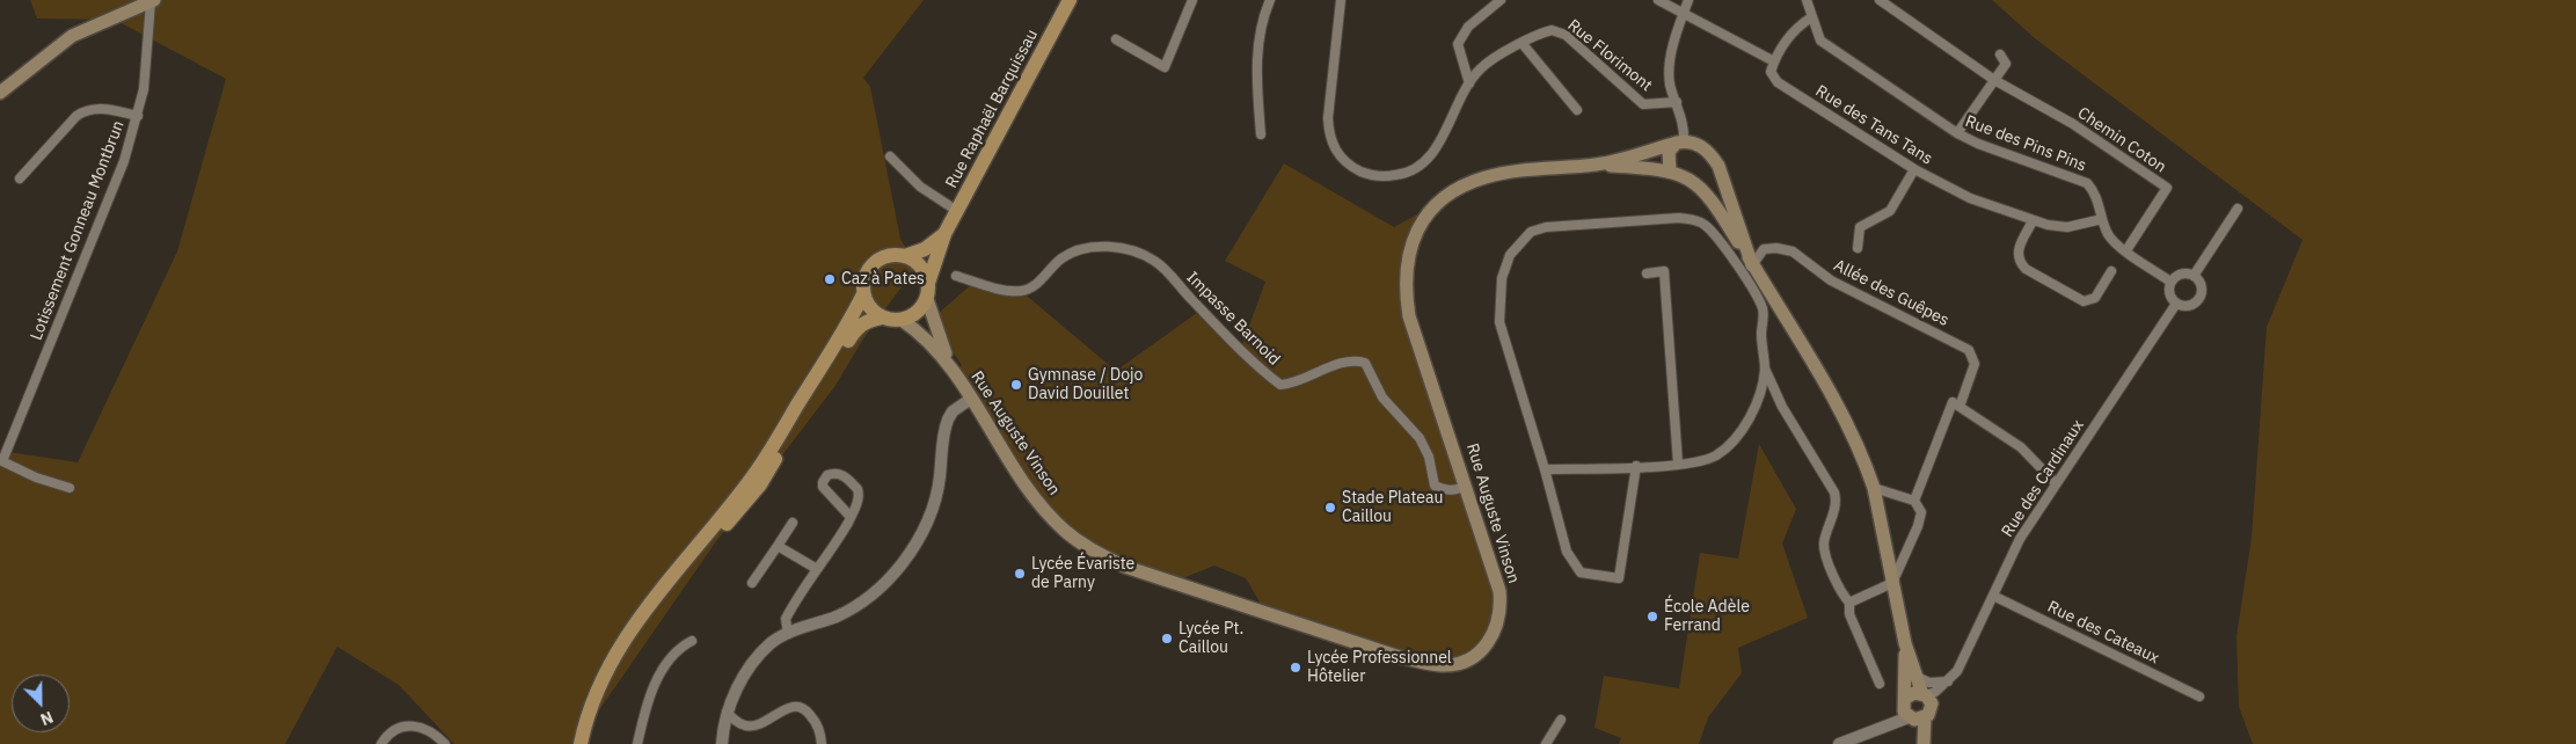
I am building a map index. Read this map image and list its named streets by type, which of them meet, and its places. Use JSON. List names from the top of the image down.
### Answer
{
  "streets": {
    "main road": ["Rue Raphaël Barquissau", "Rue Auguste Vinson"],
    "street": [
      "Rue Florimont",
      "Rue des Tans Tans",
      "Chemin Coton",
      "Rue des Pins Pins",
      "Lotissement Gonneau Montbrun",
      "Allée des Guêpes",
      "Impasse Barnoid",
      "Rue des Cardinaux",
      "Rue des Cateaux"
    ]
  },
  "crossings": [
    ["Rue Raphaël Barquissau", "Rue Auguste Vinson"],
    ["Rue des Tans Tans", "Rue des Pins Pins"],
    ["Chemin Coton", "Rue des Pins Pins"],
    ["Rue des Pins Pins", "Rue des Cardinaux"],
    ["Allée des Guêpes", "Rue Auguste Vinson"],
    ["Impasse Barnoid", "Rue Auguste Vinson"],
    ["Rue des Cardinaux", "Rue des Cateaux"]
  ],
  "places": [
    "Caz à Pates",
    "Gymnase / Dojo David Douillet",
    "Stade Plateau Caillou",
    "Lycée Évariste de Parny",
    "École Adèle Ferrand",
    "Lycée Pt. Caillou",
    "Lycée Professionnel Hôtelier"
  ],
  "north": "bottom right"
}
